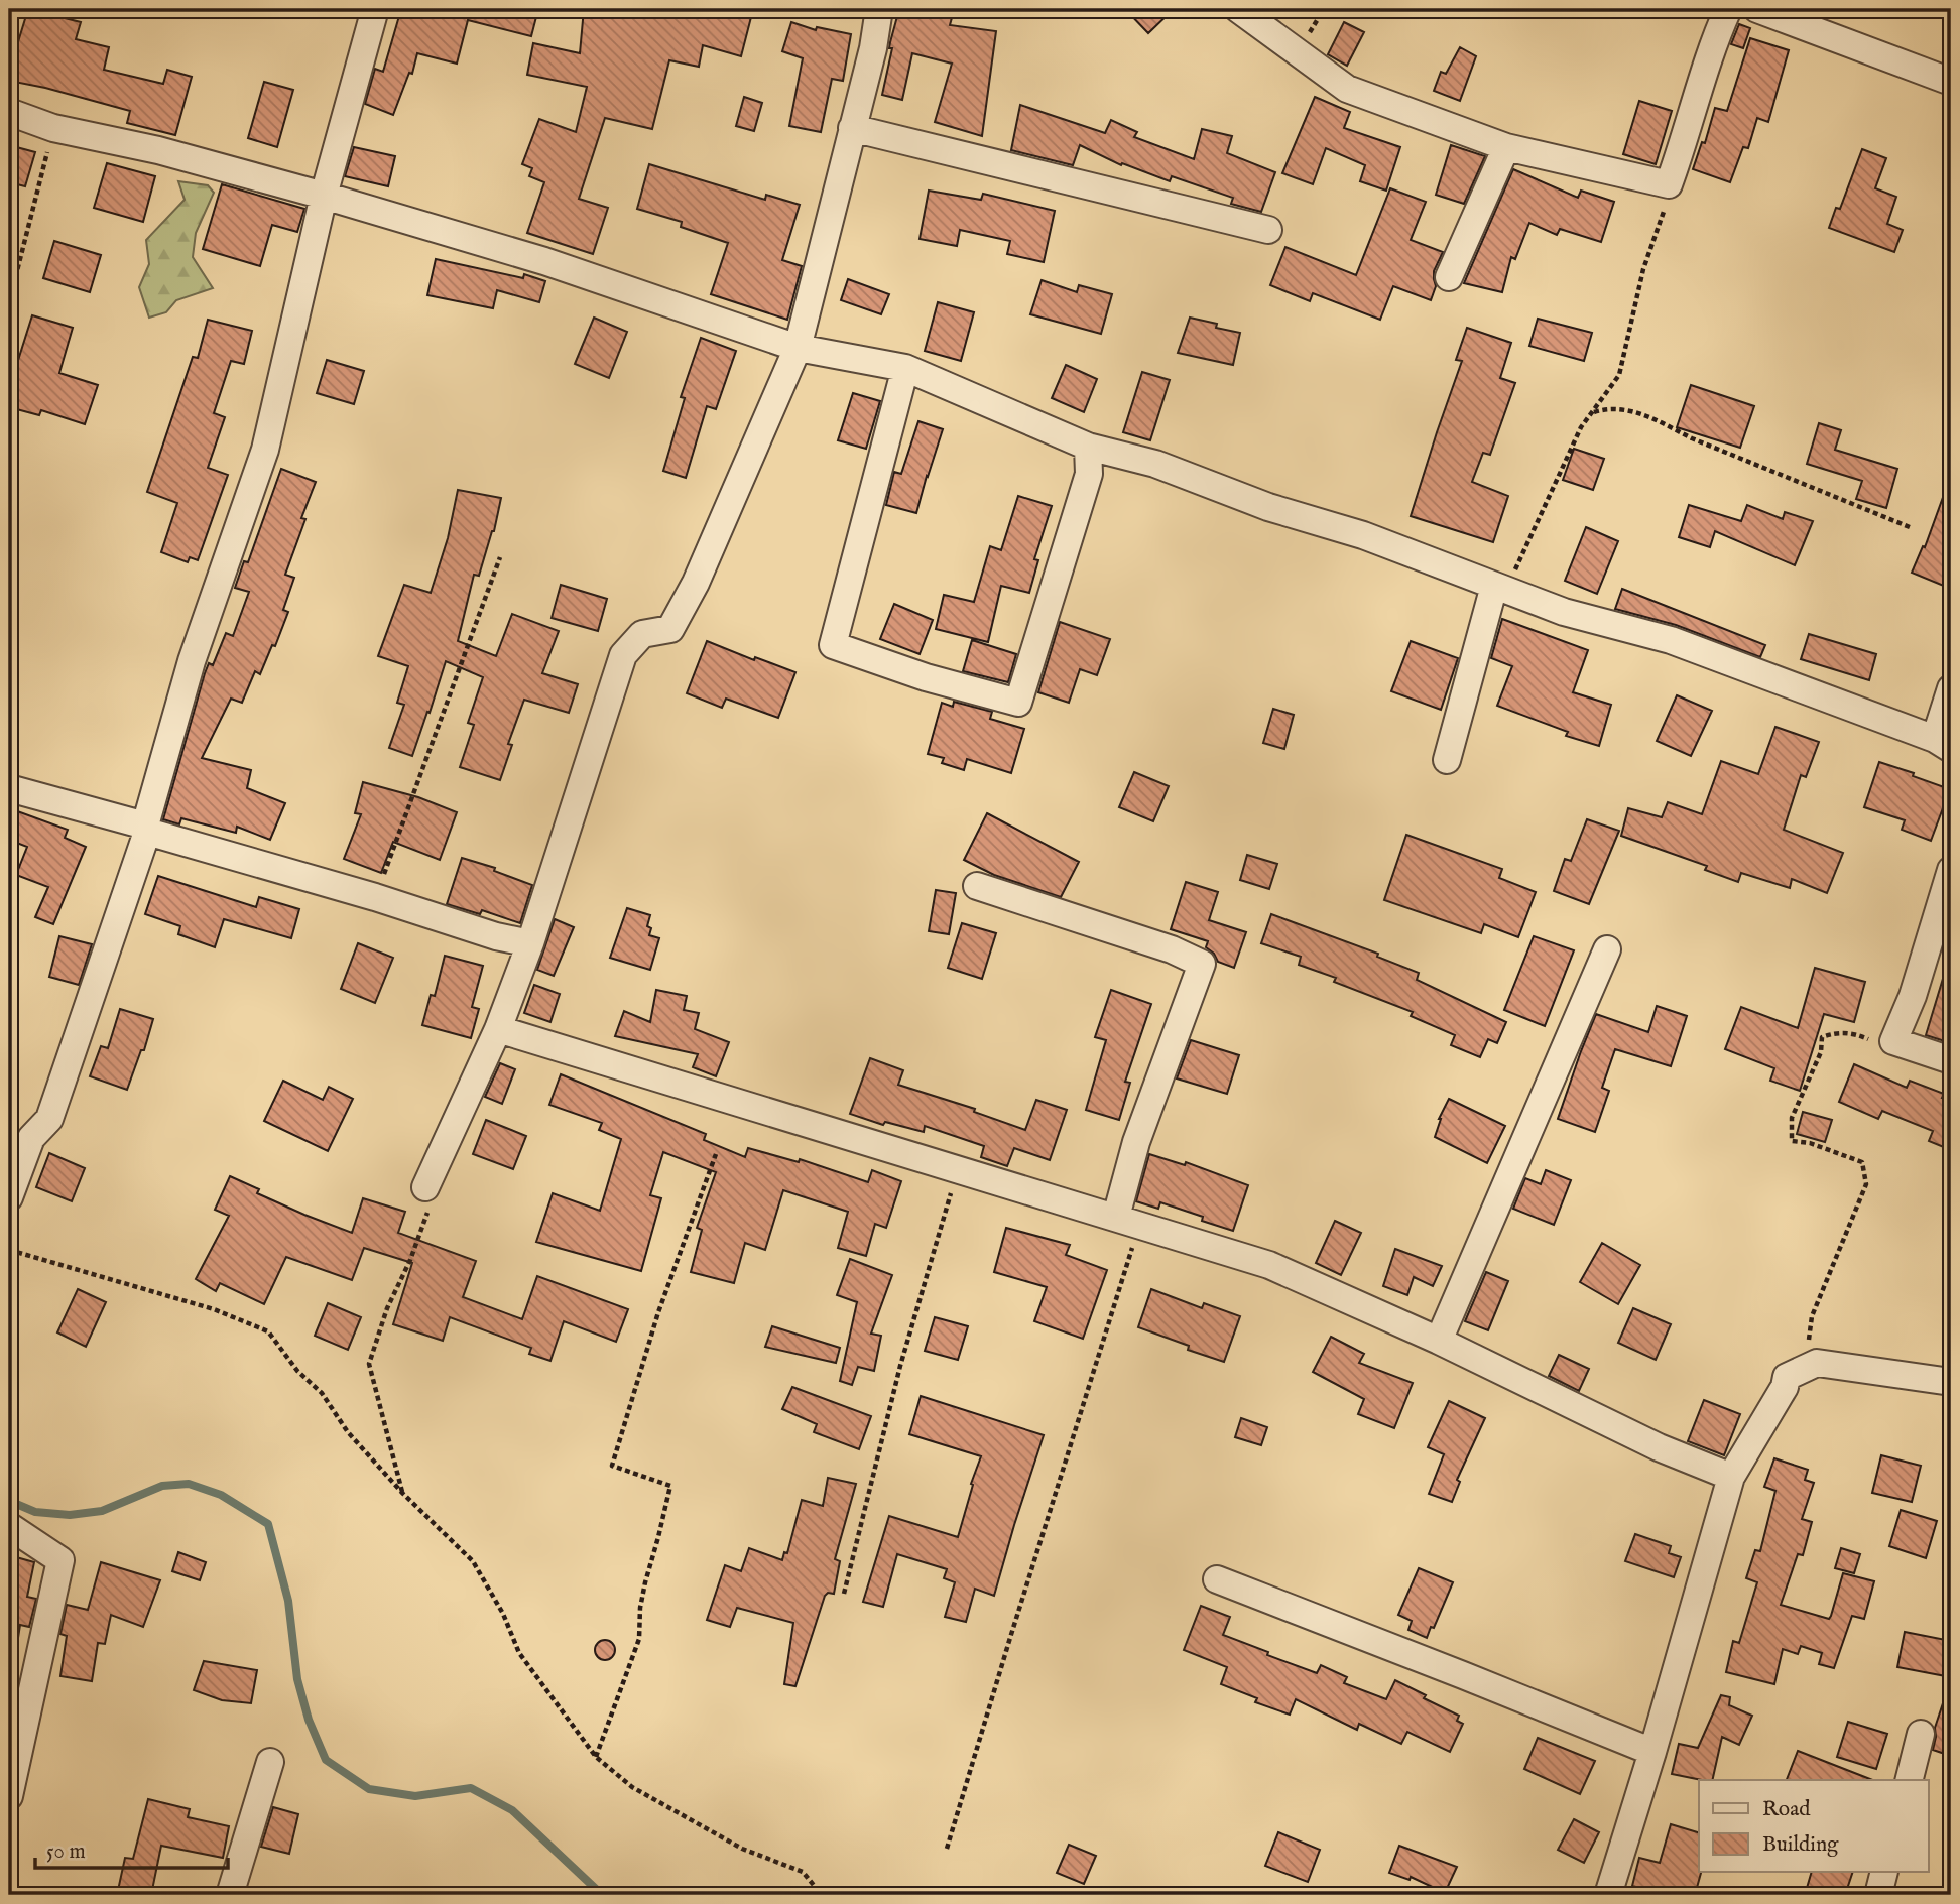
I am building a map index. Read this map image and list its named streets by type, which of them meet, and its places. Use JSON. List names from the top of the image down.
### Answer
{
  "legend": ["Road", "Building"],
  "scale_bar": "50 m"
}
